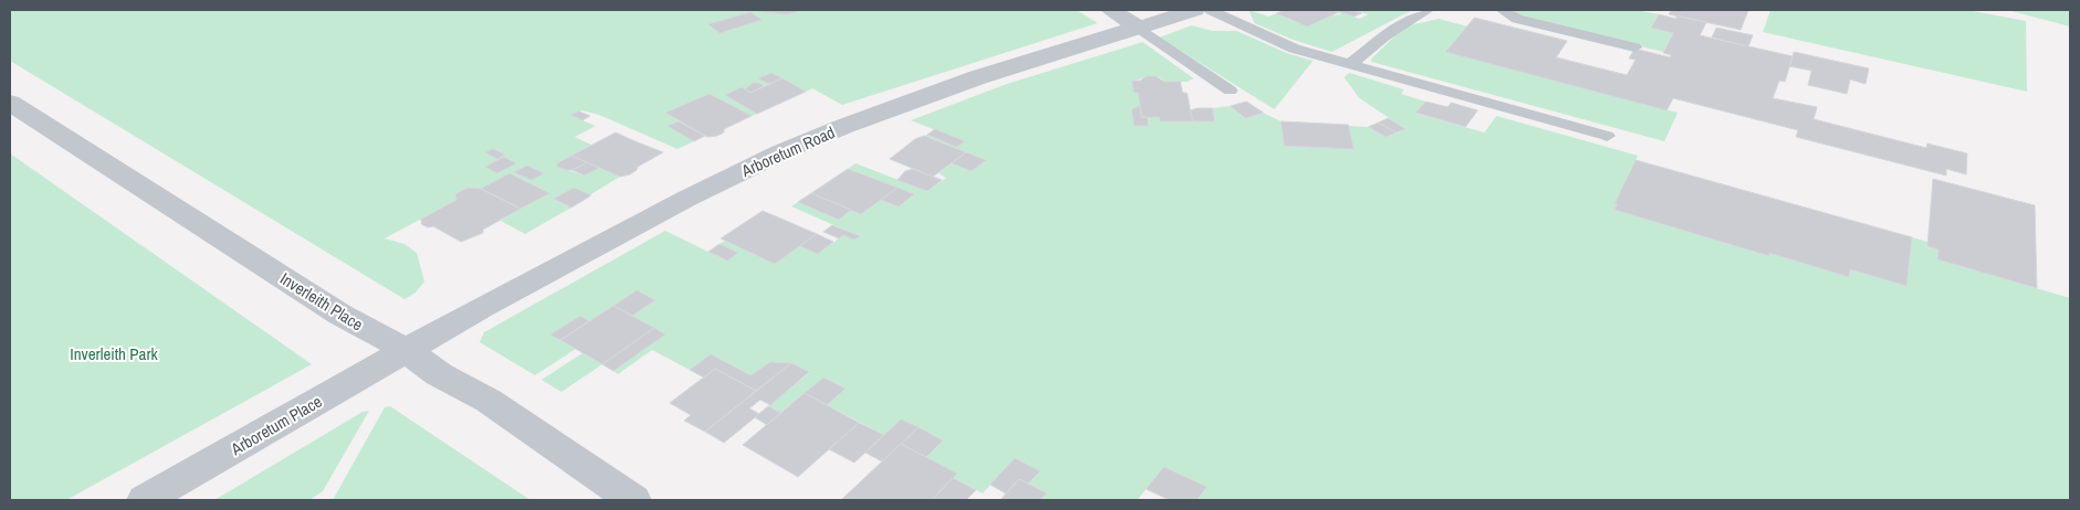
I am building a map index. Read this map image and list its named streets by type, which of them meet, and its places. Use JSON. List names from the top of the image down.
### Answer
{
  "streets": {
    "street": ["Arboretum Road", "Inverleith Place", "Arboretum Place"]
  },
  "crossings": [
    ["Arboretum Road", "Inverleith Place"],
    ["Arboretum Road", "Arboretum Place"],
    ["Inverleith Place", "Arboretum Place"]
  ],
  "parks": ["Inverleith Park"]
}
